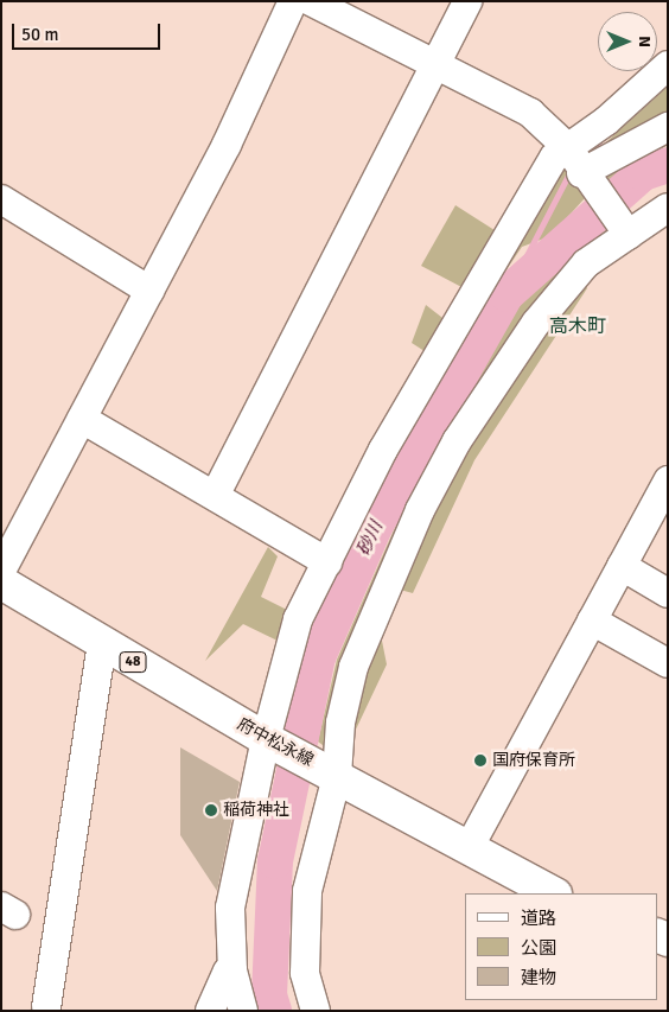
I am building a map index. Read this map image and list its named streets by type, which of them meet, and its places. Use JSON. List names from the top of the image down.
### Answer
{
  "streets": {
    "main road": ["48", "府中松永線"]
  },
  "districts": ["高木町"],
  "water": ["砂川"],
  "places": ["国府保育所", "稲荷神社"],
  "legend": ["道路", "公園", "建物"],
  "scale_bar": "50 m",
  "north": "right"
}
